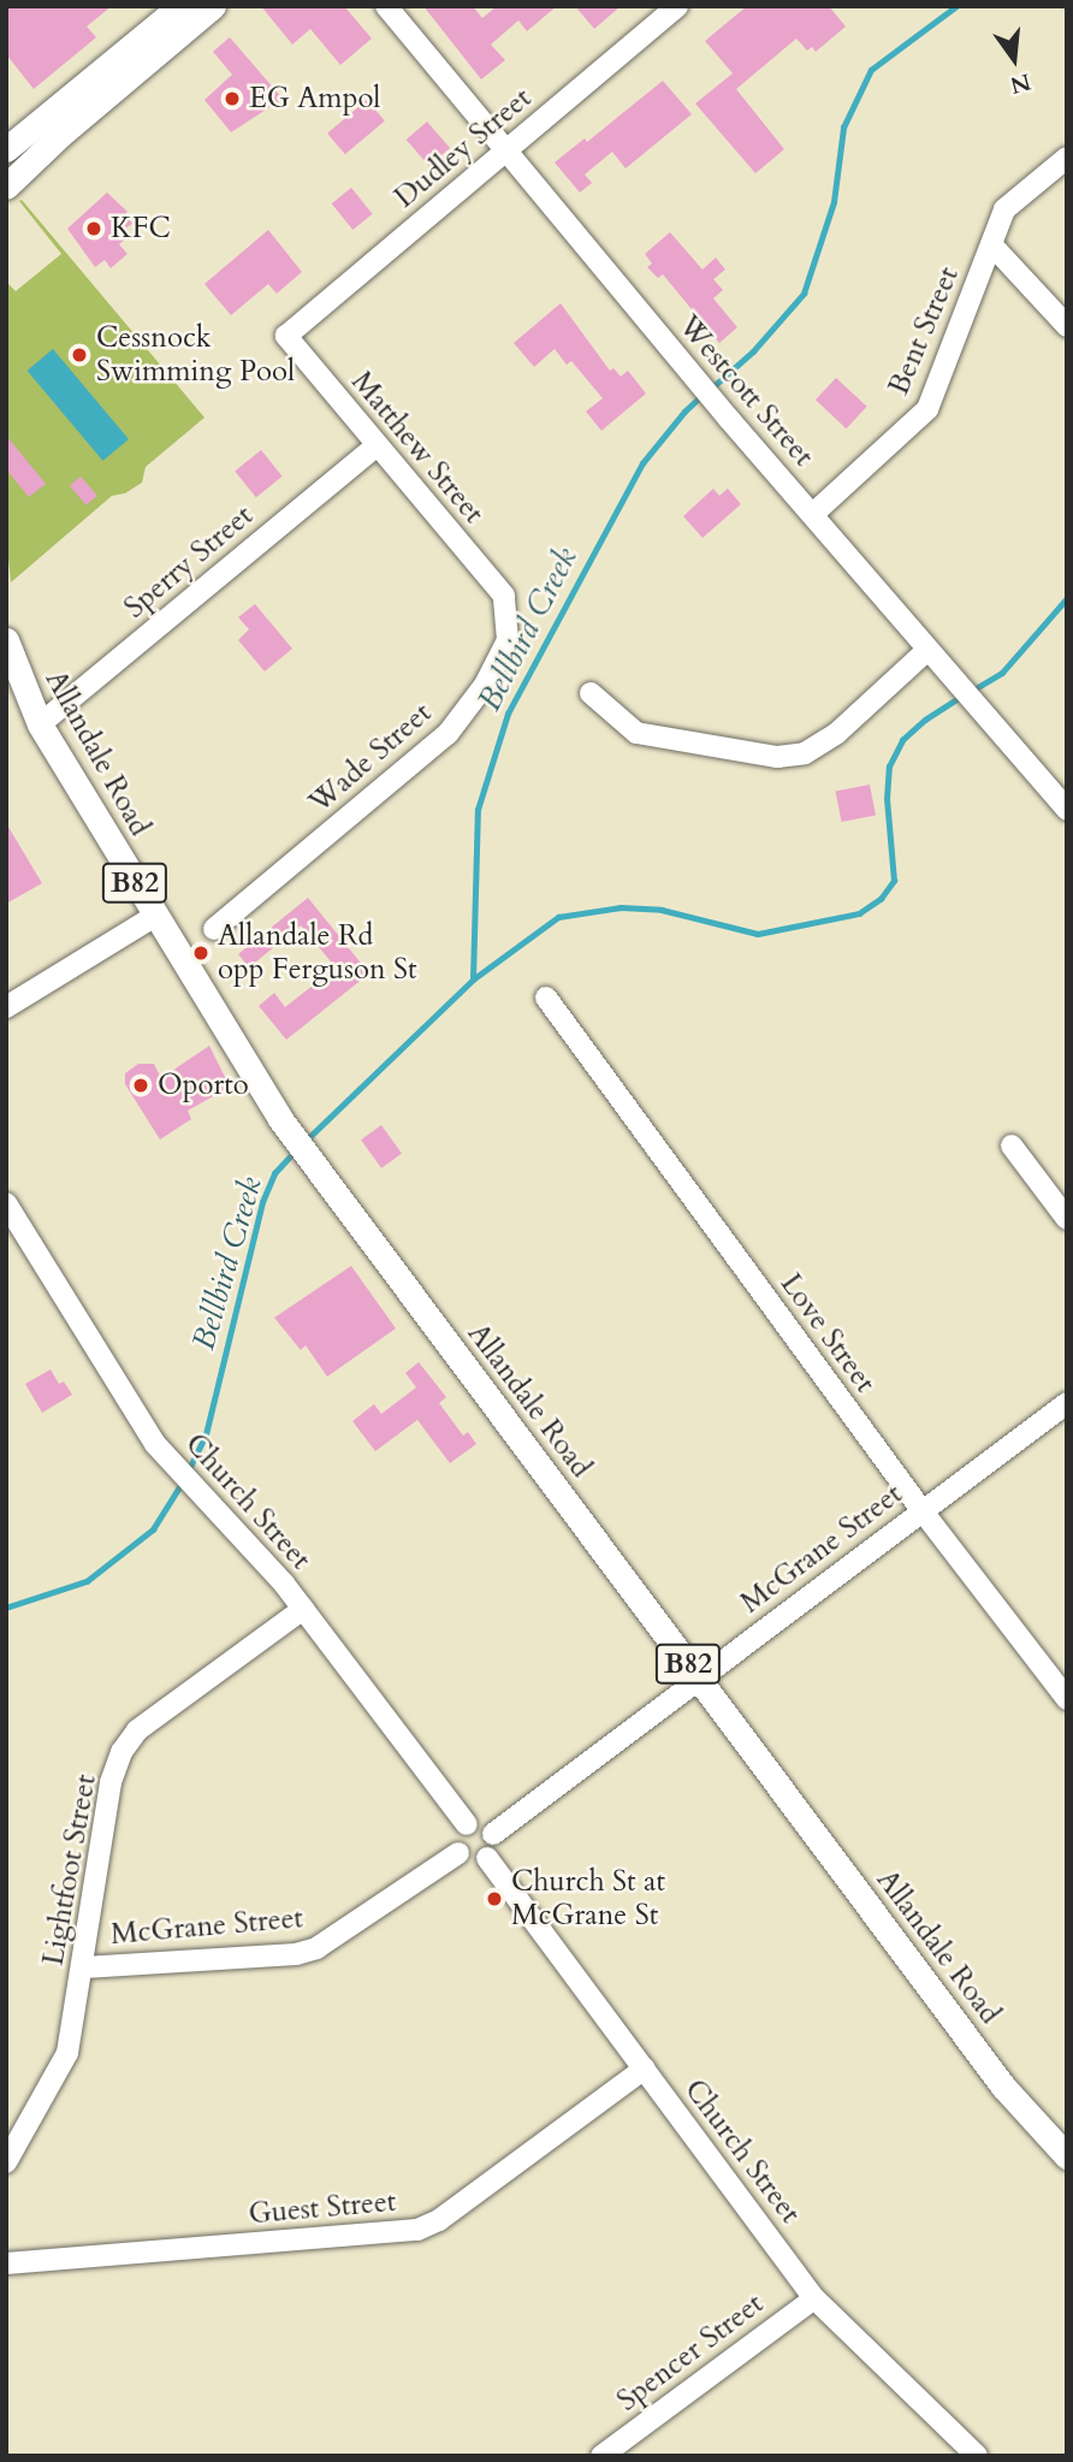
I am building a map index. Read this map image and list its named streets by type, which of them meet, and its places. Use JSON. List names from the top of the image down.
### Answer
{
  "streets": {
    "main road": ["Allandale Road", "B82"],
    "street": [
      "Dudley Street",
      "Bent Street",
      "Westcott Street",
      "Matthew Street",
      "Sperry Street",
      "Wade Street",
      "Love Street",
      "Church Street",
      "McGrane Street",
      "Lightfoot Street",
      "Guest Street",
      "Spencer Street"
    ]
  },
  "crossings": [
    ["Dudley Street", "Westcott Street"],
    ["Dudley Street", "Matthew Street"],
    ["Bent Street", "Westcott Street"],
    ["Matthew Street", "Sperry Street"],
    ["Matthew Street", "Wade Street"],
    ["Sperry Street", "Allandale Road"],
    ["Allandale Road", "McGrane Street"],
    ["Love Street", "McGrane Street"],
    ["Church Street", "McGrane Street"],
    ["Church Street", "Lightfoot Street"],
    ["Church Street", "Guest Street"],
    ["Church Street", "Spencer Street"],
    ["McGrane Street", "Lightfoot Street"]
  ],
  "water": ["Bellbird Creek"],
  "places": [
    "EG Ampol",
    "KFC",
    "Cessnock Swimming Pool",
    "Allandale Rd opp Ferguson St",
    "Oporto",
    "Church St at McGrane St"
  ],
  "north": "bottom"
}
